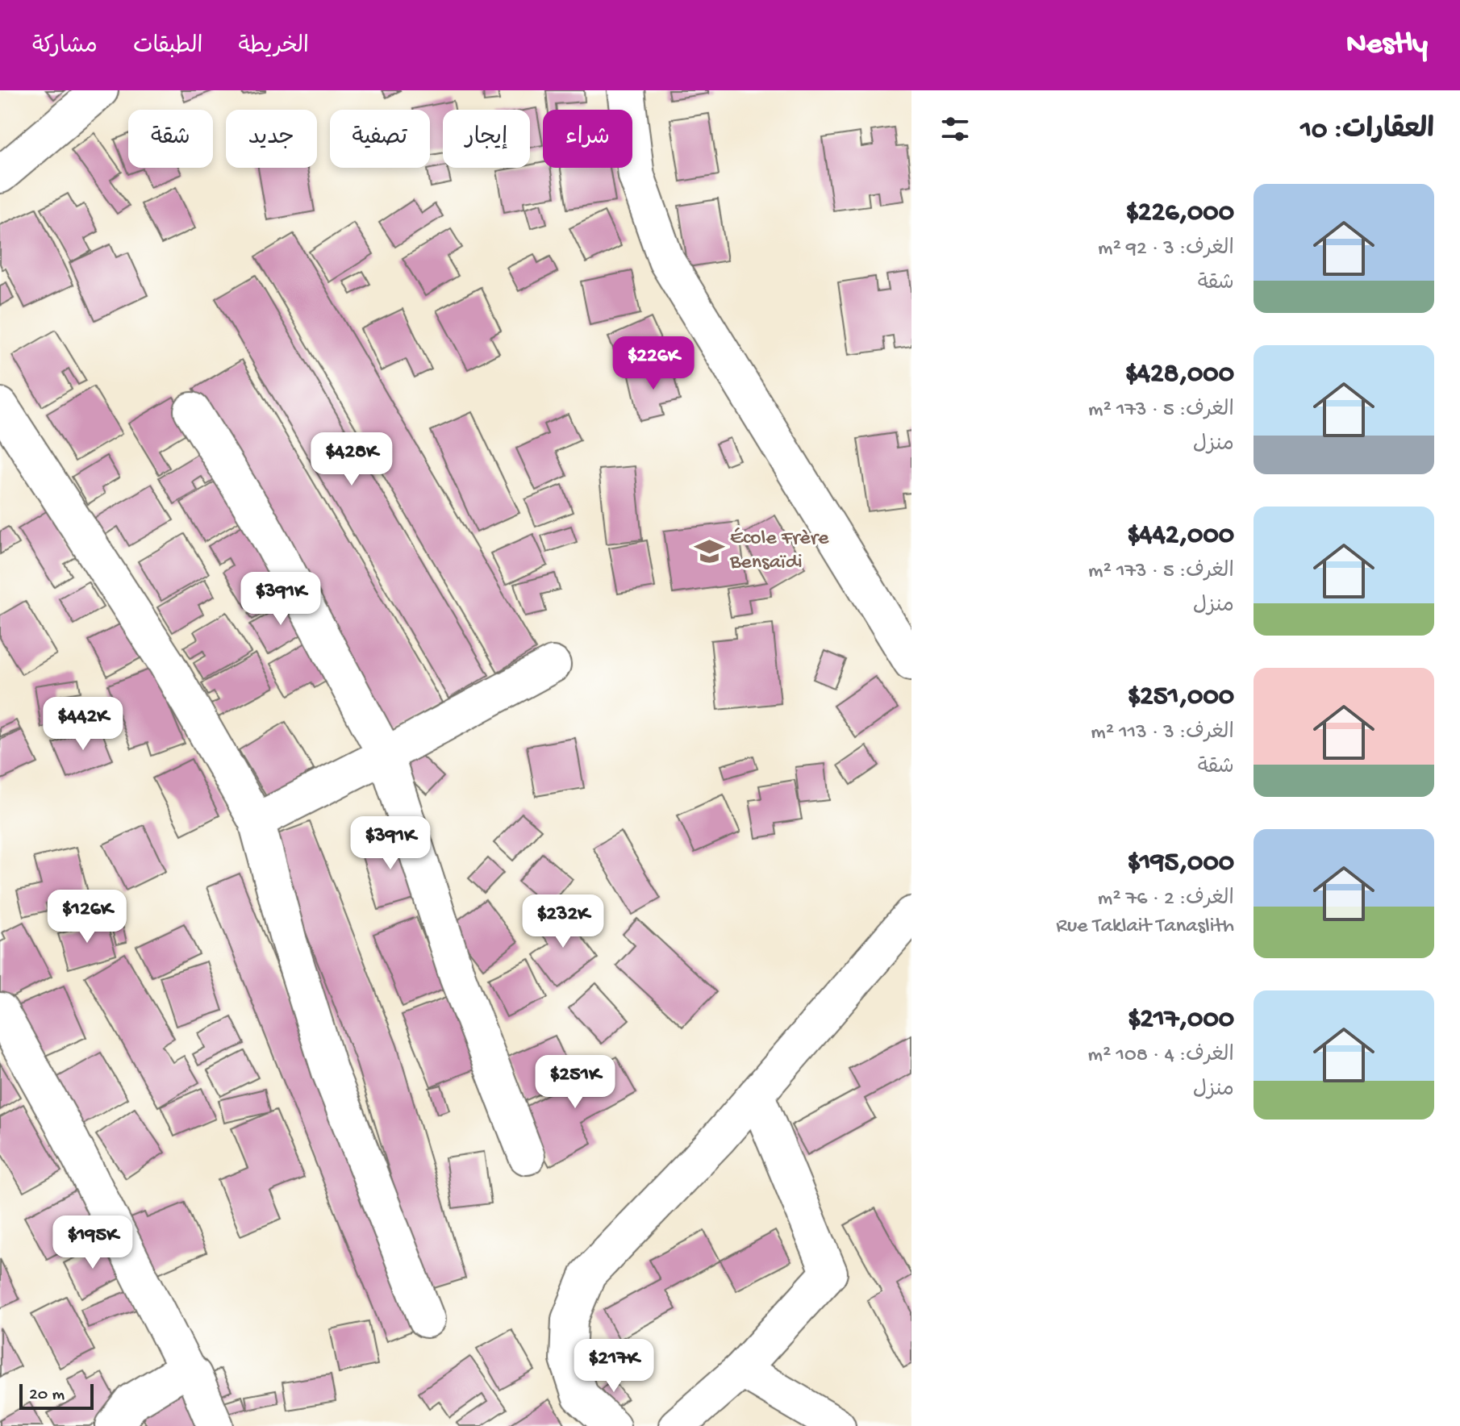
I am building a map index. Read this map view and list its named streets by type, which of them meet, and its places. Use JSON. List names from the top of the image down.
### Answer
{
  "places": {
    "school or university": ["École Frère Bensaïdi"]
  },
  "scale_bar": "20 m",
  "page": {
    "header": "Nestly",
    "nav": ["الخريطة", "الطبقات", "مشاركة"],
    "heading": "العقارات: 10",
    "chip": [
      "شراء",
      "إيجار",
      "تصفية",
      "جديد",
      "شقة"
    ],
    "list": [
      {
        "name": "$226,000",
        "note": "الغرف: 3 · 92 m² · شقة"
      },
      {
        "name": "$428,000",
        "note": "الغرف: 5 · 173 m² · منزل"
      },
      {
        "name": "$442,000",
        "note": "الغرف: 5 · 173 m² · منزل"
      },
      {
        "name": "$251,000",
        "note": "الغرف: 3 · 113 m² · شقة"
      },
      {
        "name": "$195,000",
        "note": "الغرف: 2 · 76 m² · Rue Taklait Tanaslith"
      },
      {
        "name": "$217,000",
        "note": "الغرف: 4 · 108 m² · منزل"
      }
    ],
    "price": [
      "$226K",
      "$428K",
      "$391K",
      "$442K",
      "$391K",
      "$126K",
      "$232K",
      "$251K",
      "$195K",
      "$217K"
    ],
    "scale": "20 m"
  }
}
